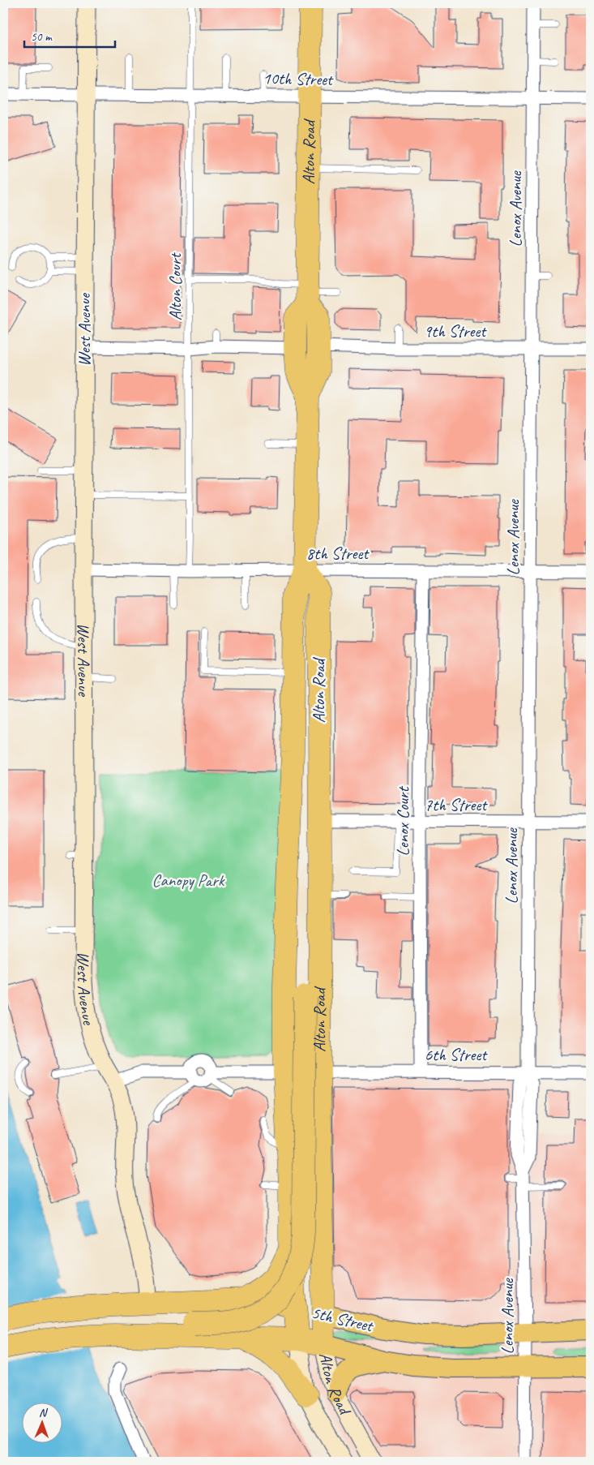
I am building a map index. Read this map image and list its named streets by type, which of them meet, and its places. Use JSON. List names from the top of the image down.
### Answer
{
  "streets": {
    "highway": ["Alton Road", "5th Street"],
    "street": [
      "10th Street",
      "Lenox Avenue",
      "West Avenue",
      "9th Street",
      "8th Street",
      "7th Street",
      "Lenox Court",
      "6th Street"
    ],
    "lane": ["Alton Court"]
  },
  "crossings": [
    ["10th Street", "Alton Road"],
    ["10th Street", "Lenox Avenue"],
    ["10th Street", "Alton Court"],
    ["10th Street", "West Avenue"],
    ["Alton Road", "9th Street"],
    ["Alton Road", "8th Street"],
    ["Alton Road", "7th Street"],
    ["Alton Road", "6th Street"],
    ["Alton Road", "5th Street"],
    ["Lenox Avenue", "9th Street"],
    ["Lenox Avenue", "8th Street"],
    ["Lenox Avenue", "7th Street"],
    ["Lenox Avenue", "6th Street"],
    ["Lenox Avenue", "5th Street"],
    ["Alton Court", "8th Street"],
    ["West Avenue", "8th Street"],
    ["West Avenue", "5th Street"],
    ["8th Street", "Lenox Court"],
    ["7th Street", "Lenox Court"],
    ["Lenox Court", "6th Street"]
  ],
  "parks": ["Canopy Park"],
  "scale_bar": "50 m",
  "north": "top"
}
